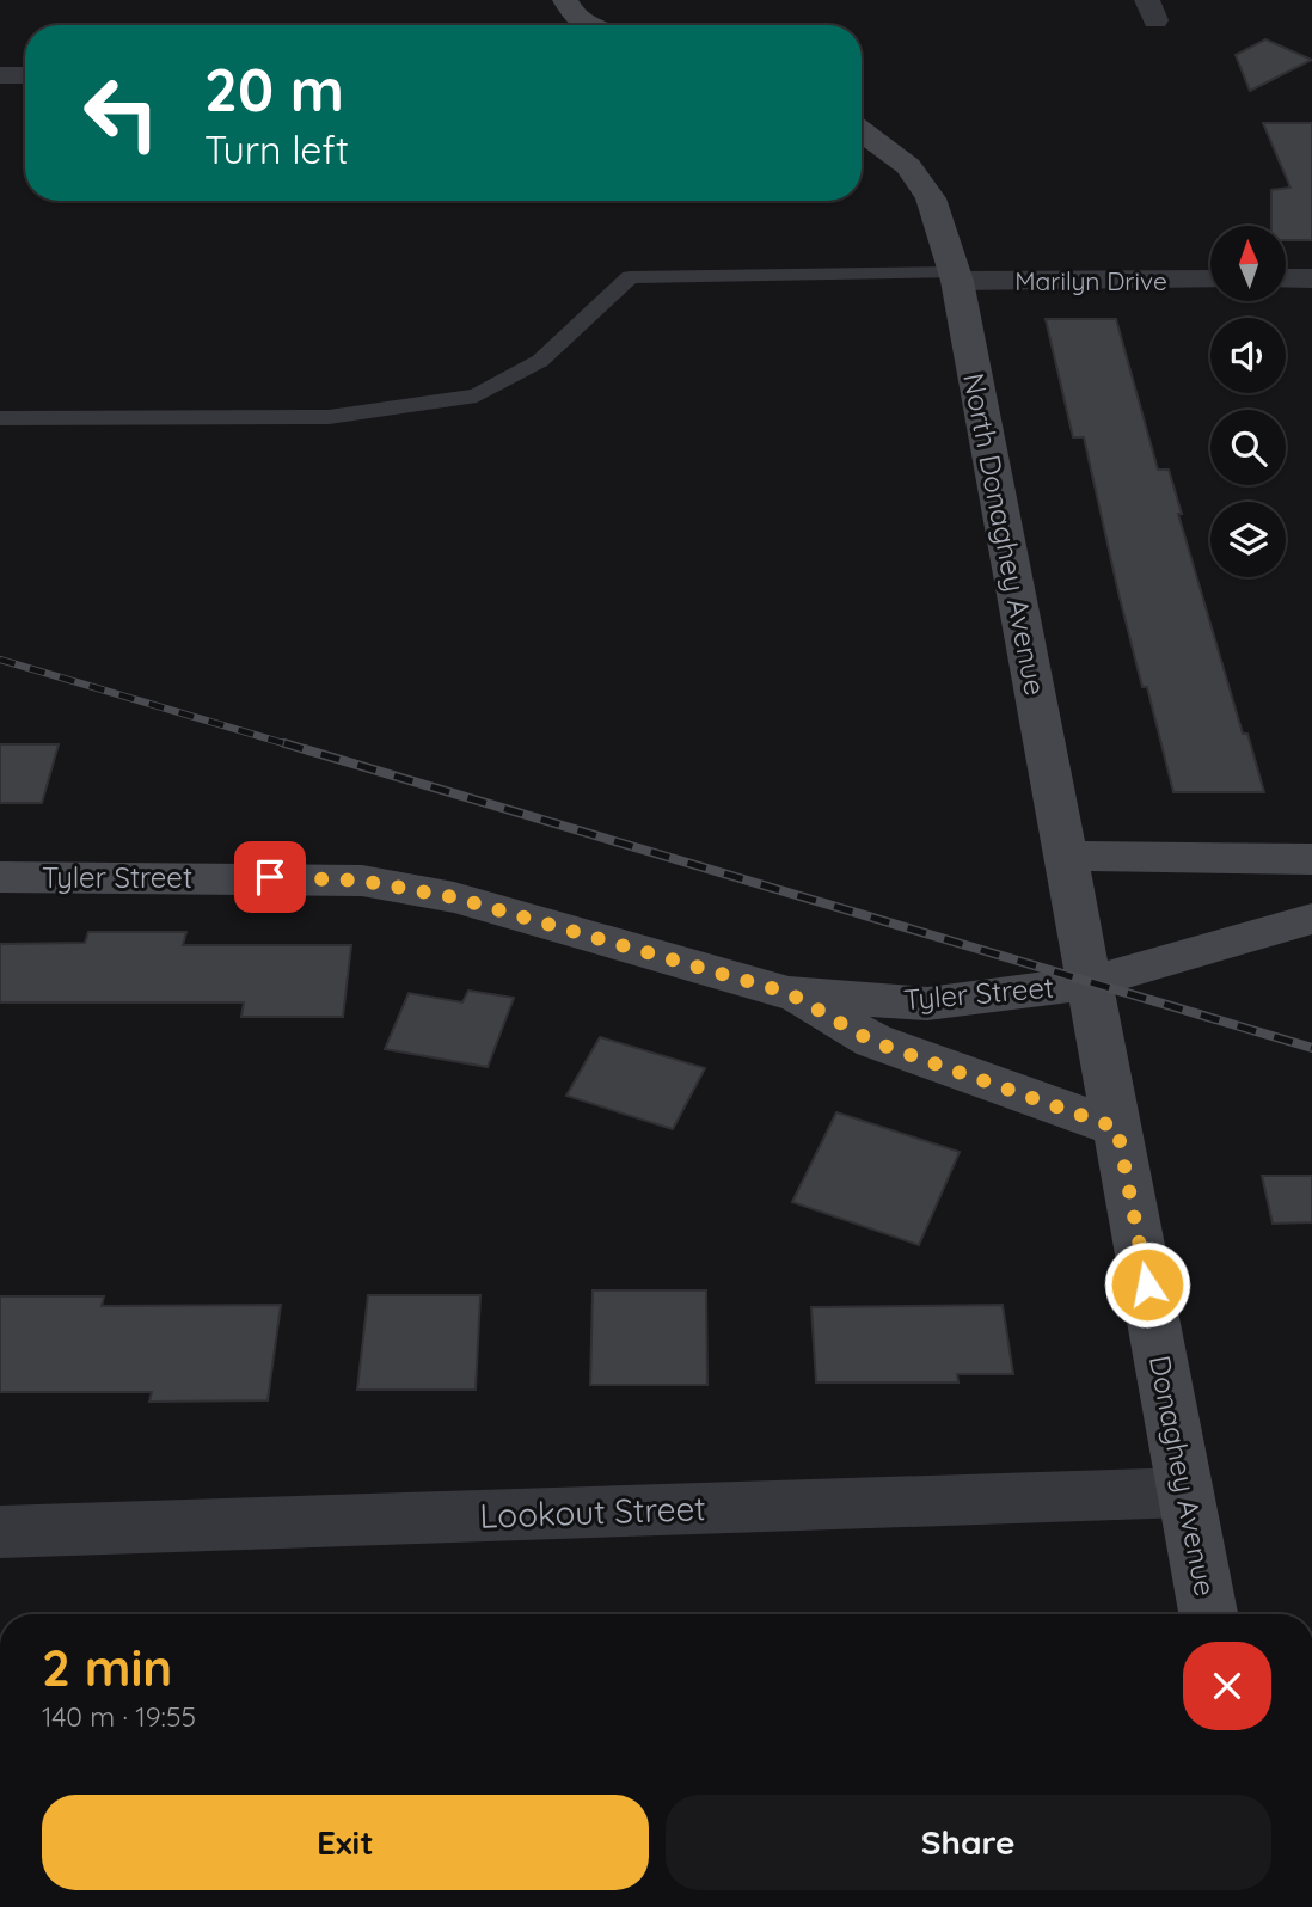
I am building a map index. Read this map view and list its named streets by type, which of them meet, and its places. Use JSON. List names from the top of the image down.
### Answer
{
  "streets": {
    "street": [
      "Marilyn Drive",
      "North Donaghey Avenue",
      "Tyler Street",
      "Donaghey Avenue",
      "Lookout Street"
    ]
  },
  "crossings": [
    ["Marilyn Drive", "North Donaghey Avenue"],
    ["North Donaghey Avenue", "Tyler Street"],
    ["North Donaghey Avenue", "Donaghey Avenue"],
    ["Tyler Street", "Donaghey Avenue"],
    ["Donaghey Avenue", "Lookout Street"]
  ],
  "north": "top",
  "page": {
    "turn": ["20 m", "Turn left"],
    "heading": ["2 min", "140 m · 19:55"],
    "buttons": ["Exit", "Share"]
  }
}
